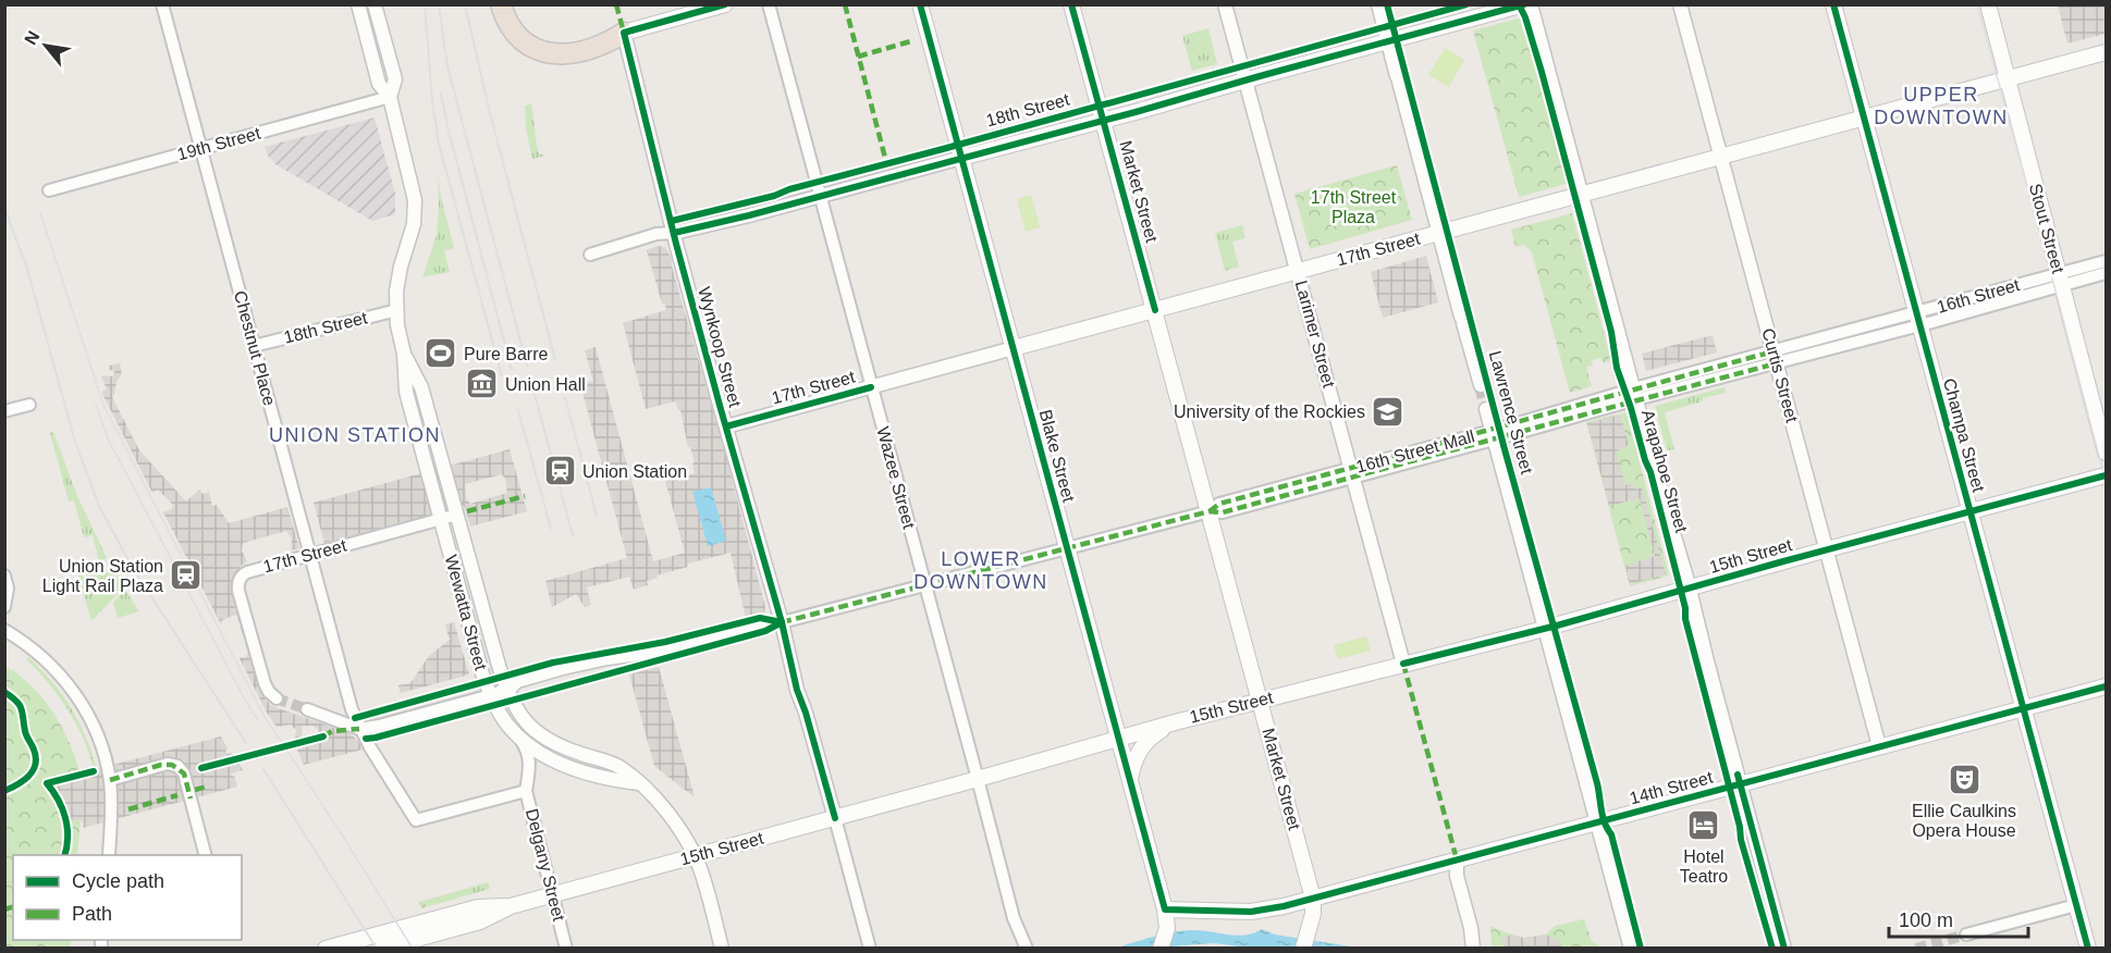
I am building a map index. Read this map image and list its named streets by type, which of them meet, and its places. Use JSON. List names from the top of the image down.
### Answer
{
  "streets": {
    "main road": [
      "18th Street",
      "Market Street",
      "Stout Street",
      "17th Street",
      "Champa Street",
      "Blake Street",
      "15th Street",
      "14th Street"
    ],
    "street": [
      "19th Street",
      "16th Street",
      "Larimer Street",
      "Wynkoop Street",
      "Chestnut Place",
      "Curtis Street",
      "Lawrence Street",
      "16th Street Mall",
      "Arapahoe Street",
      "Wazee Street",
      "Wewatta Street",
      "Delgany Street"
    ]
  },
  "crossings": [
    ["18th Street", "Market Street"],
    ["18th Street", "Larimer Street"],
    ["18th Street", "Wynkoop Street"],
    ["18th Street", "Chestnut Place"],
    ["18th Street", "Lawrence Street"],
    ["18th Street", "Blake Street"],
    ["18th Street", "Wazee Street"],
    ["18th Street", "Wewatta Street"],
    ["19th Street", "Chestnut Place"],
    ["19th Street", "Wewatta Street"],
    ["Market Street", "17th Street"],
    ["Market Street", "16th Street Mall"],
    ["Market Street", "15th Street"],
    ["Market Street", "14th Street"],
    ["Stout Street", "17th Street"],
    ["Stout Street", "16th Street"],
    ["17th Street", "Larimer Street"],
    ["17th Street", "Wynkoop Street"],
    ["17th Street", "Chestnut Place"],
    ["17th Street", "Curtis Street"],
    ["17th Street", "Lawrence Street"],
    ["17th Street", "Champa Street"],
    ["17th Street", "Blake Street"],
    ["17th Street", "Arapahoe Street"],
    ["17th Street", "Wazee Street"],
    ["17th Street", "Wewatta Street"],
    ["16th Street", "Curtis Street"],
    ["16th Street", "Champa Street"],
    ["16th Street", "16th Street Mall"],
    ["Larimer Street", "16th Street Mall"],
    ["Larimer Street", "15th Street"],
    ["Wynkoop Street", "16th Street Mall"],
    ["Wynkoop Street", "15th Street"],
    ["Chestnut Place", "Delgany Street"],
    ["Curtis Street", "16th Street Mall"],
    ["Curtis Street", "15th Street"],
    ["Curtis Street", "14th Street"],
    ["Lawrence Street", "16th Street Mall"],
    ["Lawrence Street", "15th Street"],
    ["Lawrence Street", "14th Street"],
    ["Champa Street", "15th Street"],
    ["Champa Street", "14th Street"],
    ["16th Street Mall", "Blake Street"],
    ["16th Street Mall", "Arapahoe Street"],
    ["16th Street Mall", "Wazee Street"],
    ["Blake Street", "15th Street"],
    ["Blake Street", "14th Street"],
    ["Arapahoe Street", "15th Street"],
    ["Arapahoe Street", "14th Street"],
    ["Wazee Street", "15th Street"],
    ["15th Street", "Wewatta Street"],
    ["15th Street", "Delgany Street"],
    ["Wewatta Street", "Delgany Street"]
  ],
  "districts": ["UPPER DOWNTOWN", "UNION STATION", "LOWER DOWNTOWN"],
  "parks": ["17th Street Plaza"],
  "places": {
    "sports": ["Pure Barre"],
    "museum": ["Union Hall"],
    "school or university": ["University of the Rockies"],
    "station": ["Union Station", "Union Station Light Rail Plaza"],
    "theatre": ["Ellie Caulkins Opera House"],
    "hotel": ["Hotel Teatro"]
  },
  "legend": ["Cycle path", "Path"],
  "scale_bar": "100 m",
  "north": "top left"
}
